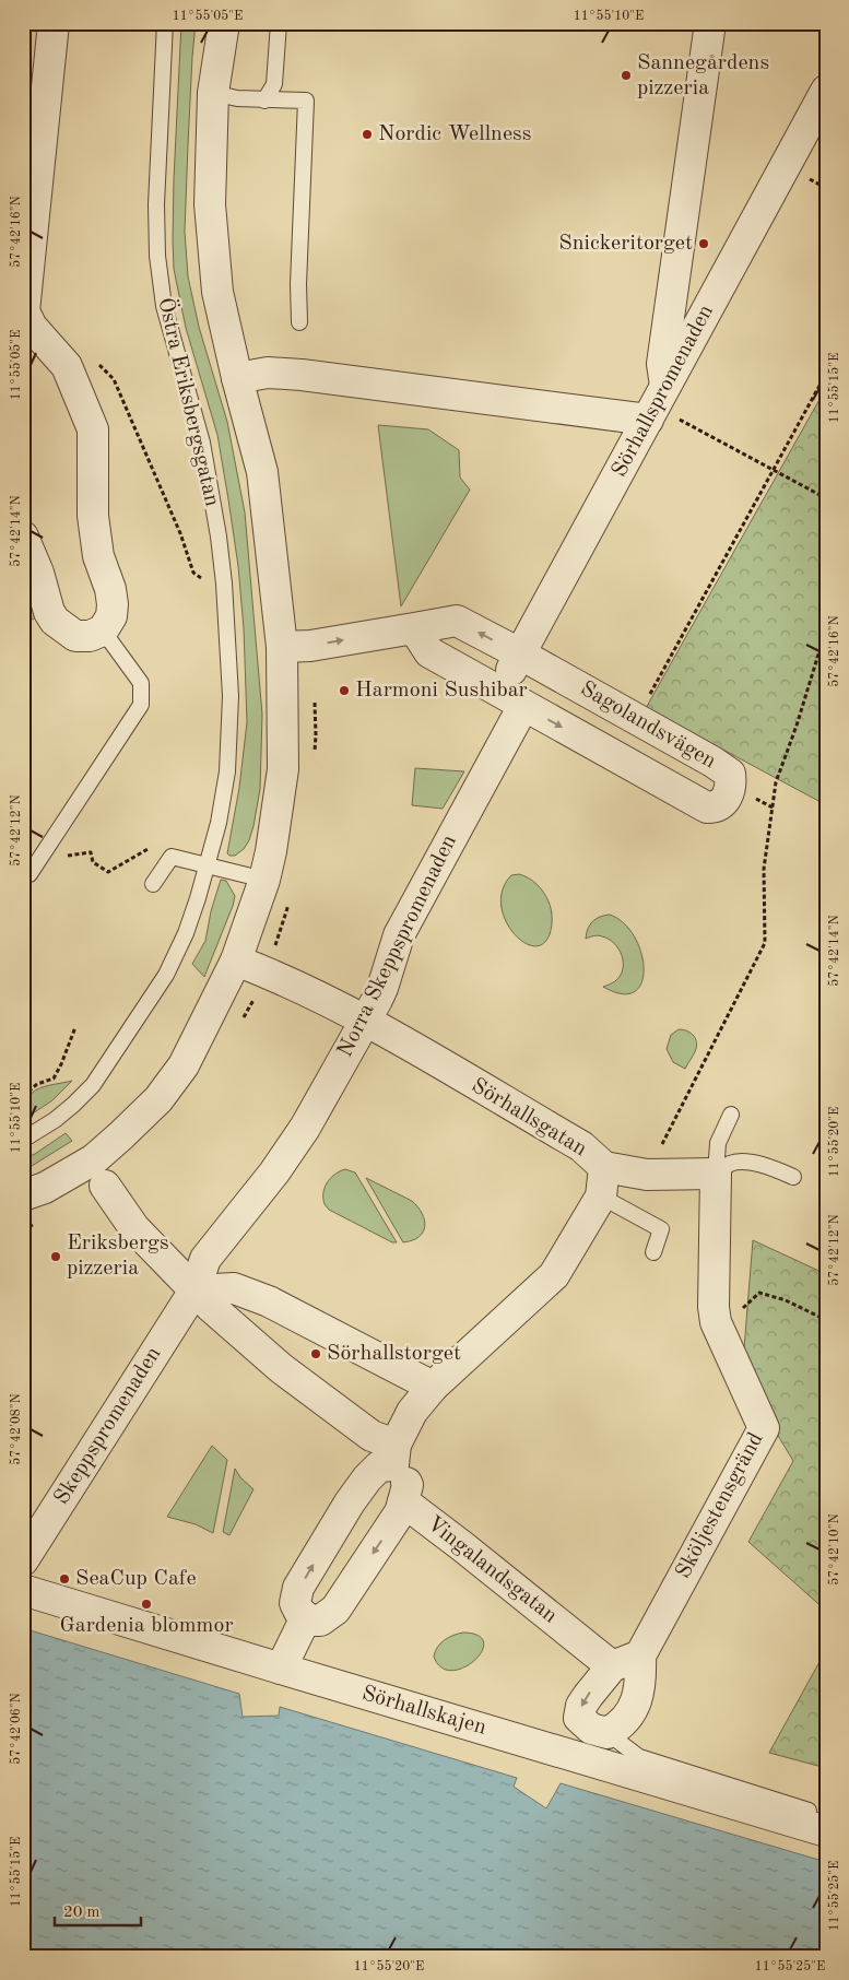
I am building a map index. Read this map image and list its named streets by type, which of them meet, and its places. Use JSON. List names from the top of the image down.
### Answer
{
  "streets": {
    "street": [
      "Sörhallspromenaden",
      "Sagolandsvägen",
      "Norra Skeppspromenaden",
      "Sörhallsgatan",
      "Skeppspromenaden",
      "Sköljestensgränd",
      "Vingalandsgatan",
      "Sörhallskajen"
    ],
    "lane": ["Östra Eriksbergsgatan"]
  },
  "crossings": [
    ["Sörhallspromenaden", "Sagolandsvägen"],
    ["Sörhallspromenaden", "Norra Skeppspromenaden"],
    ["Sagolandsvägen", "Norra Skeppspromenaden"],
    ["Norra Skeppspromenaden", "Sörhallsgatan"],
    ["Norra Skeppspromenaden", "Skeppspromenaden"]
  ],
  "places": [
    "Sannegårdens pizzeria",
    "Nordic Wellness",
    "Snickeritorget",
    "Harmoni Sushibar",
    "Eriksbergs pizzeria",
    "Sörhallstorget",
    "SeaCup Cafe",
    "Gardenia blommor"
  ],
  "scale_bar": "20 m",
  "coordinates": [
    "11°55'05\"E",
    "11°55'10\"E",
    "57°42'16\"N",
    "11°55'15\"E",
    "57°42'14\"N",
    "57°42'12\"N",
    "11°55'20\"E",
    "57°42'08\"N",
    "57°42'10\"N",
    "57°42'06\"N",
    "11°55'25\"E"
  ]
}
